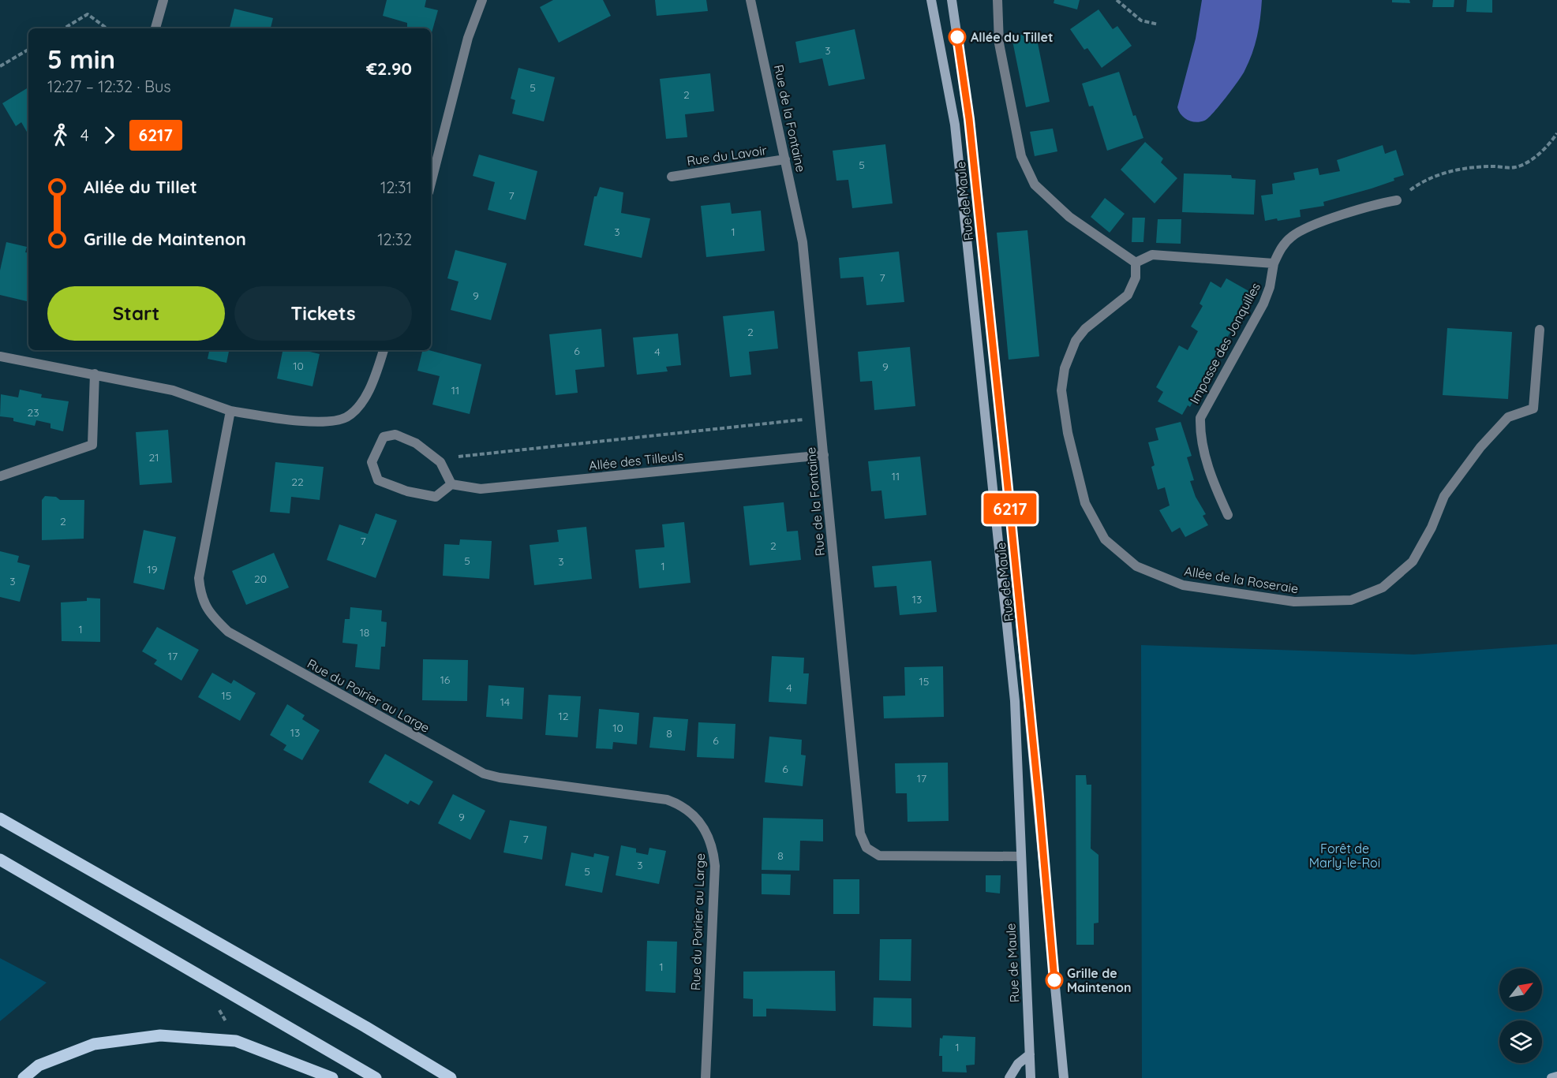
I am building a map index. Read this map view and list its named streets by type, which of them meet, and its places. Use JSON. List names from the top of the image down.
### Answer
{
  "streets": {
    "street": [
      "Rue de la Fontaine",
      "Rue du Lavoir",
      "Rue de Maule",
      "Impasse des Jonquilles",
      "Allée des Tilleuls",
      "Allée de la Roseraie",
      "Rue du Poirier au Large"
    ]
  },
  "crossings": [
    ["Rue de la Fontaine", "Rue du Lavoir"],
    ["Rue de la Fontaine", "Rue de Maule"],
    ["Rue de la Fontaine", "Allée des Tilleuls"]
  ],
  "parks": ["Forêt de Marly-le-Roi"],
  "places": ["Allée du Tillet", "Grille de Maintenon"],
  "lines": ["bus line 6217"],
  "house_numbers": [
    "3",
    "5",
    "2",
    "5",
    "7",
    "3",
    "1",
    "7",
    "9",
    "2",
    "6",
    "4",
    "10",
    "9",
    "11",
    "23",
    "21",
    "11",
    "22",
    "2",
    "7",
    "2",
    "5",
    "3",
    "1",
    "19",
    "20",
    "3",
    "13",
    "1",
    "18",
    "17",
    "16",
    "15",
    "4",
    "15",
    "14",
    "12",
    "10",
    "13",
    "8",
    "6",
    "6",
    "17",
    "9",
    "7",
    "8",
    "3",
    "5",
    "1",
    "1"
  ],
  "north": "top right",
  "page": {
    "on_map": "6217",
    "heading": ["5 min", "12:27 – 12:32 · Bus", "€2.90"],
    "legs": ["4", "6217"],
    "list": [
      {
        "name": "Allée du Tillet",
        "value": "12:31"
      },
      {
        "name": "Grille de Maintenon",
        "value": "12:32"
      }
    ],
    "buttons": ["Start", "Tickets"]
  }
}
